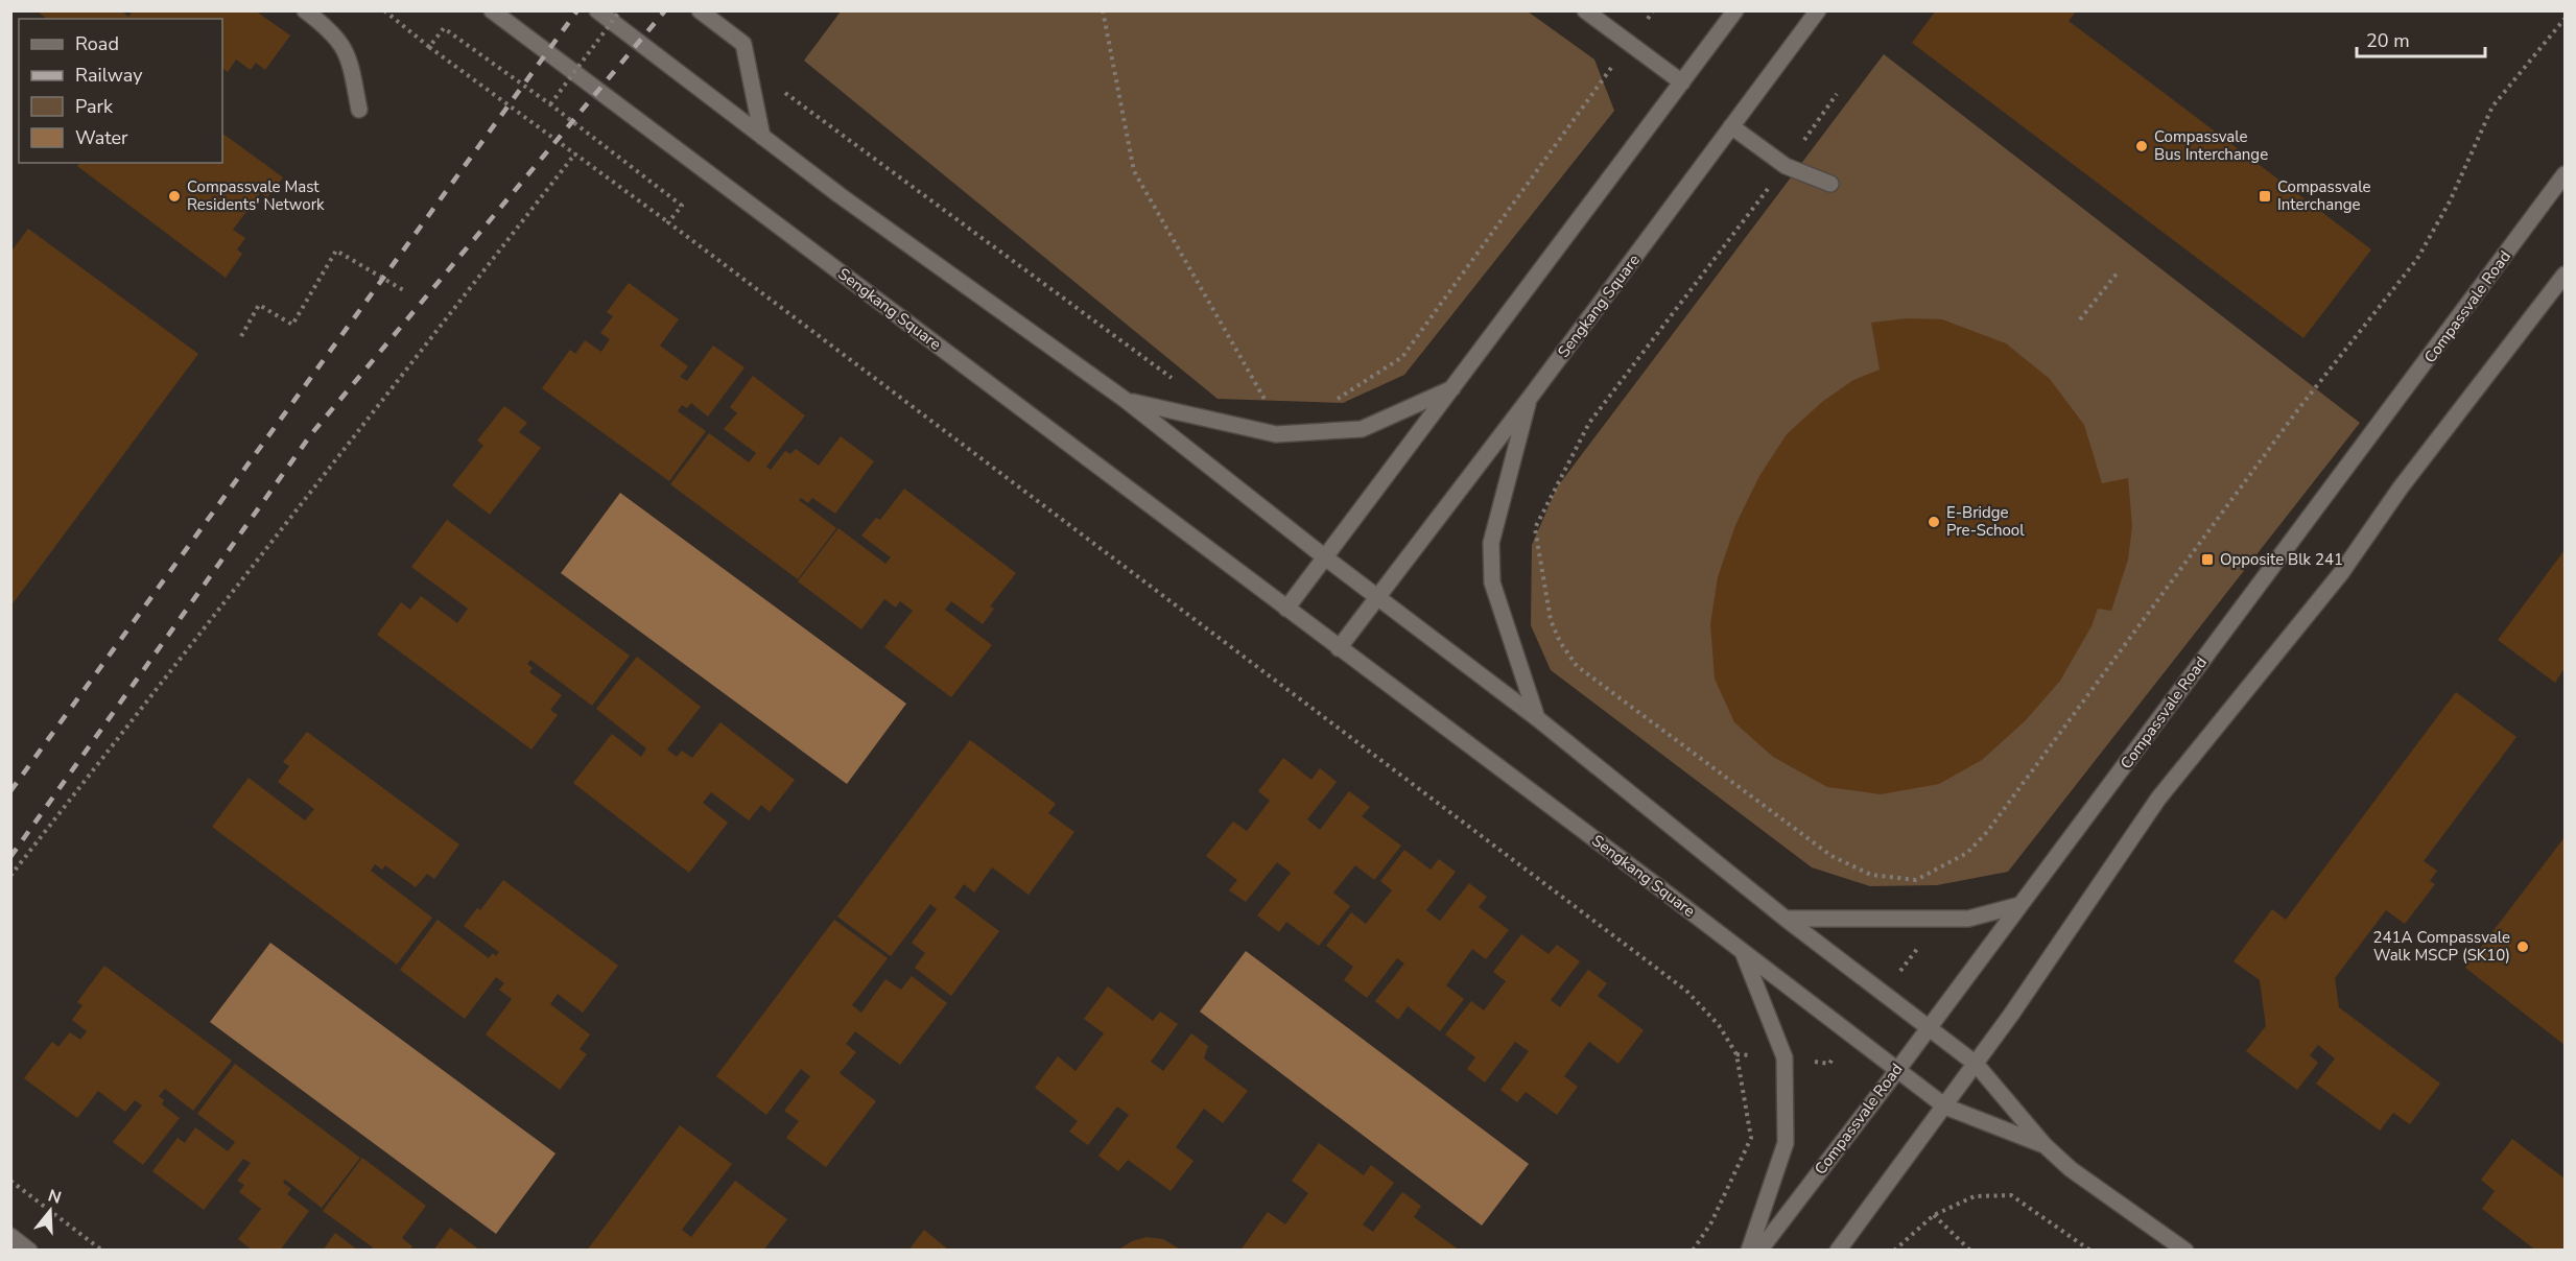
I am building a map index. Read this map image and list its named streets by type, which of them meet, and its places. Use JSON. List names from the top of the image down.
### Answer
{
  "streets": {
    "street": ["Sengkang Square", "Compassvale Road"]
  },
  "crossings": [
    ["Sengkang Square", "Compassvale Road"]
  ],
  "places": {
    "other": [
      "Compassvale Bus Interchange",
      "Compassvale Mast Residents' Network",
      "E-Bridge Pre-School",
      "241A Compassvale Walk MSCP (SK10)"
    ],
    "transit": ["Compassvale Interchange", "Opposite Blk 241"]
  },
  "legend": [
    "Road",
    "Railway",
    "Park",
    "Water"
  ],
  "scale_bar": "20 m",
  "north": "top"
}
